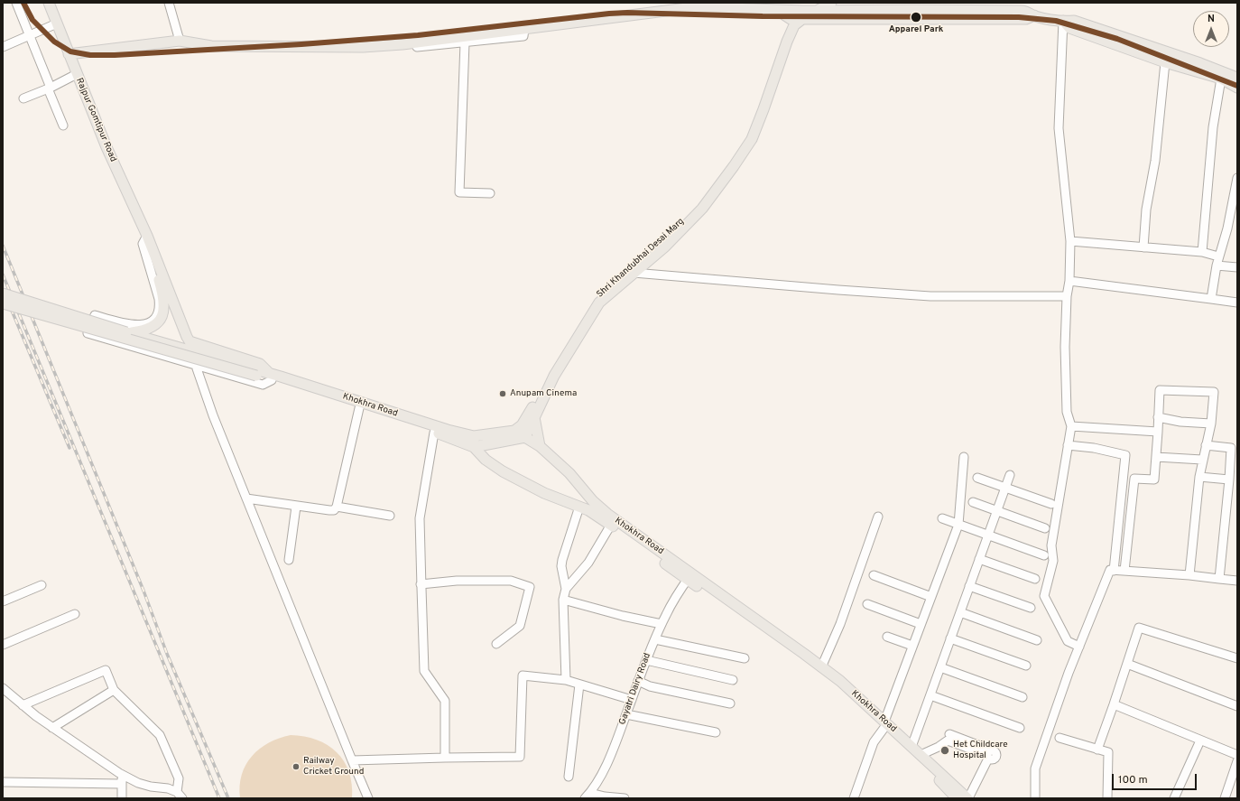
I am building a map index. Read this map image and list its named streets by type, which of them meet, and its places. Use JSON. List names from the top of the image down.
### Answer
{
  "streets": {
    "main road": ["Rajpur Gomtipur Road", "Shri Khandubhai Desai Marg", "Khokhra Road"],
    "street": ["Gayatri Dairy Road"]
  },
  "crossings": [
    ["Shri Khandubhai Desai Marg", "Khokhra Road"],
    ["Khokhra Road", "Gayatri Dairy Road"]
  ],
  "places": [
    "Apparel Park",
    "Anupam Cinema",
    "Het Childcare Hospital",
    "Railway Cricket Ground"
  ],
  "scale_bar": "100 m",
  "north": "top"
}
